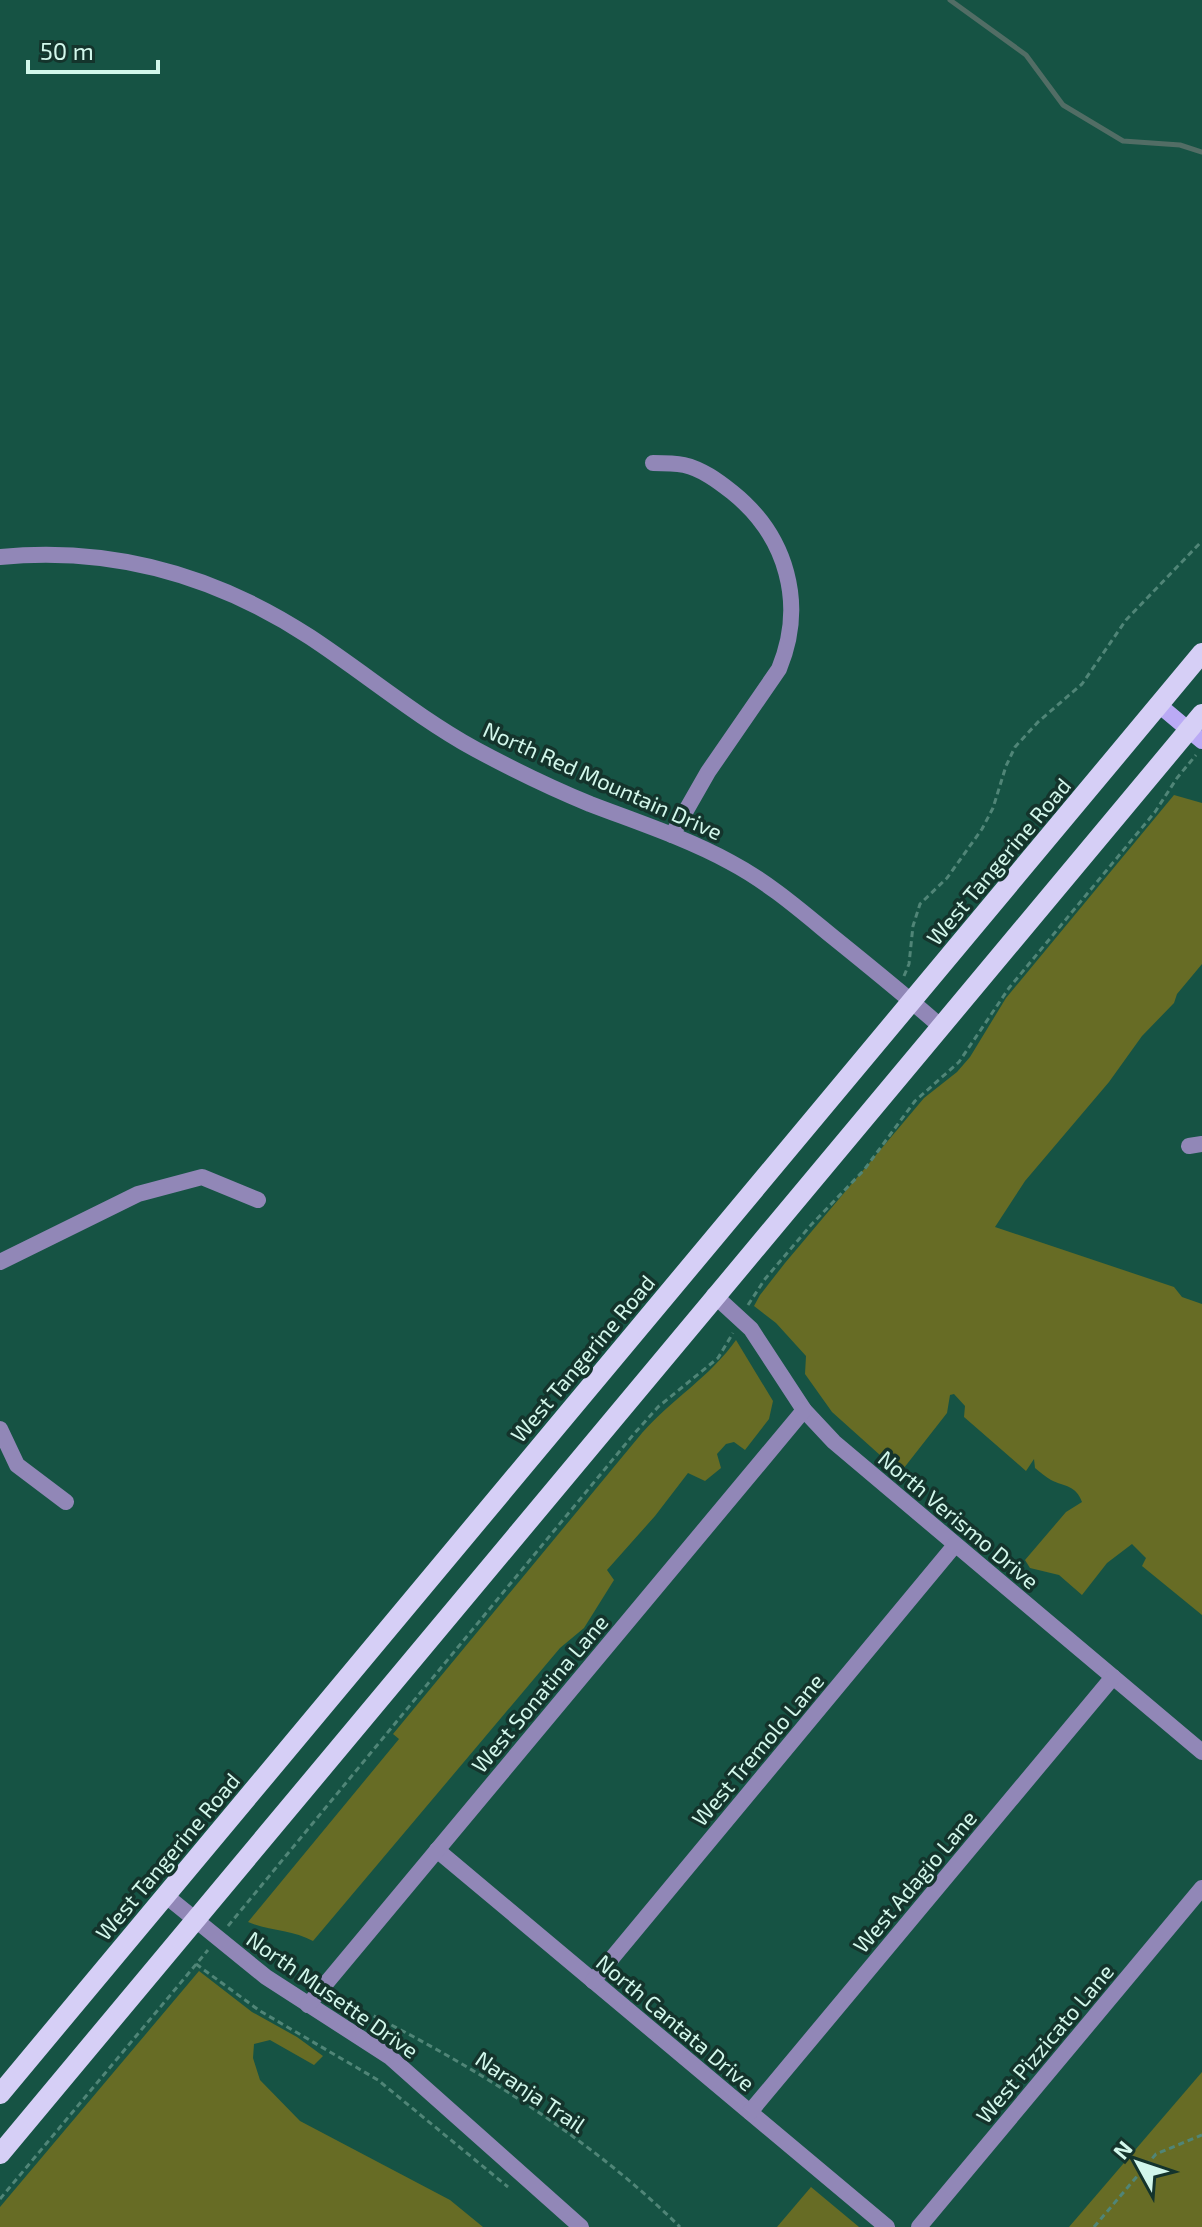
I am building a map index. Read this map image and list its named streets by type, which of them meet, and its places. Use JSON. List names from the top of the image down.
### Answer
{
  "streets": {
    "main road": ["West Tangerine Road"],
    "street": [
      "North Red Mountain Drive",
      "North Verismo Drive",
      "West Sonatina Lane",
      "West Tremolo Lane",
      "West Adagio Lane",
      "North Musette Drive",
      "North Cantata Drive",
      "West Pizzicato Lane"
    ],
    "path": ["Naranja Trail"]
  },
  "crossings": [
    ["North Red Mountain Drive", "West Tangerine Road"],
    ["West Tangerine Road", "North Musette Drive"],
    ["North Verismo Drive", "West Sonatina Lane"],
    ["North Verismo Drive", "West Tremolo Lane"],
    ["North Verismo Drive", "West Adagio Lane"],
    ["West Sonatina Lane", "North Musette Drive"],
    ["West Sonatina Lane", "North Cantata Drive"],
    ["West Tremolo Lane", "North Cantata Drive"],
    ["West Adagio Lane", "North Cantata Drive"],
    ["North Musette Drive", "Naranja Trail"]
  ],
  "scale_bar": "50 m",
  "north": "top left"
}
